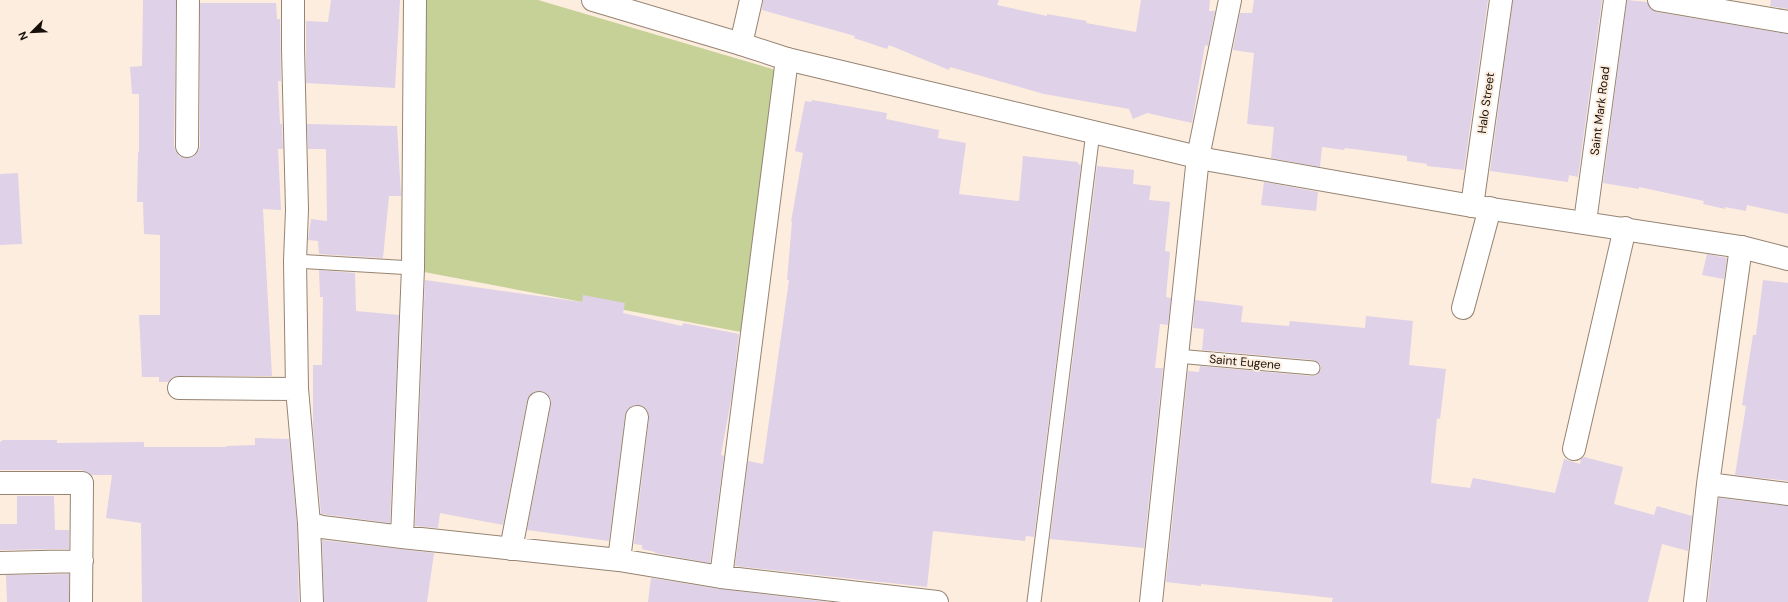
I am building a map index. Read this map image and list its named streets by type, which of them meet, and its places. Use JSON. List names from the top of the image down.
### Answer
{
  "streets": {
    "street": ["Halo Street", "Saint Mark Road"],
    "lane": ["Saint Eugene"]
  },
  "north": "bottom left"
}
